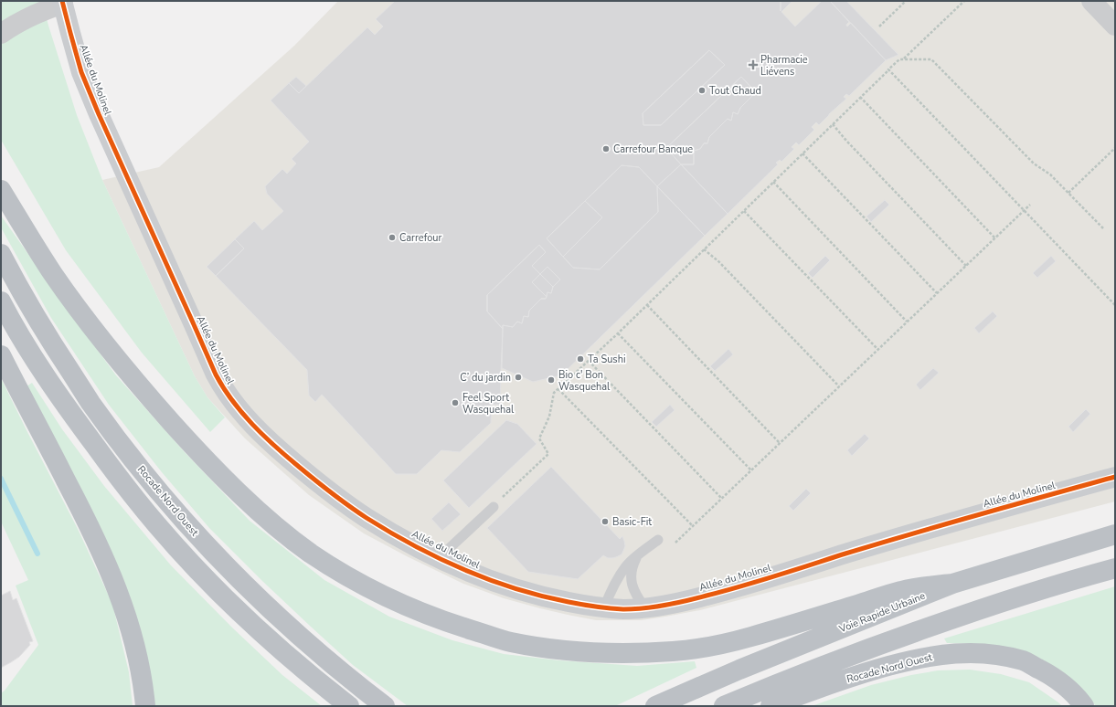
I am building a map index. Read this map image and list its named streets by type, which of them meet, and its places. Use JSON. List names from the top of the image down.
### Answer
{
  "streets": {
    "highway": ["Rocade Nord Ouest", "Voie Rapide Urbaine"],
    "street": ["Allée du Molinel"]
  },
  "places": {
    "health": ["Pharmacie Liévens"],
    "other": [
      "Tout Chaud",
      "Carrefour Banque",
      "Carrefour",
      "Ta Sushi",
      "C’ du jardin",
      "Bio c' Bon Wasquehal",
      "Feel Sport Wasquehal",
      "Basic-Fit"
    ]
  }
}
